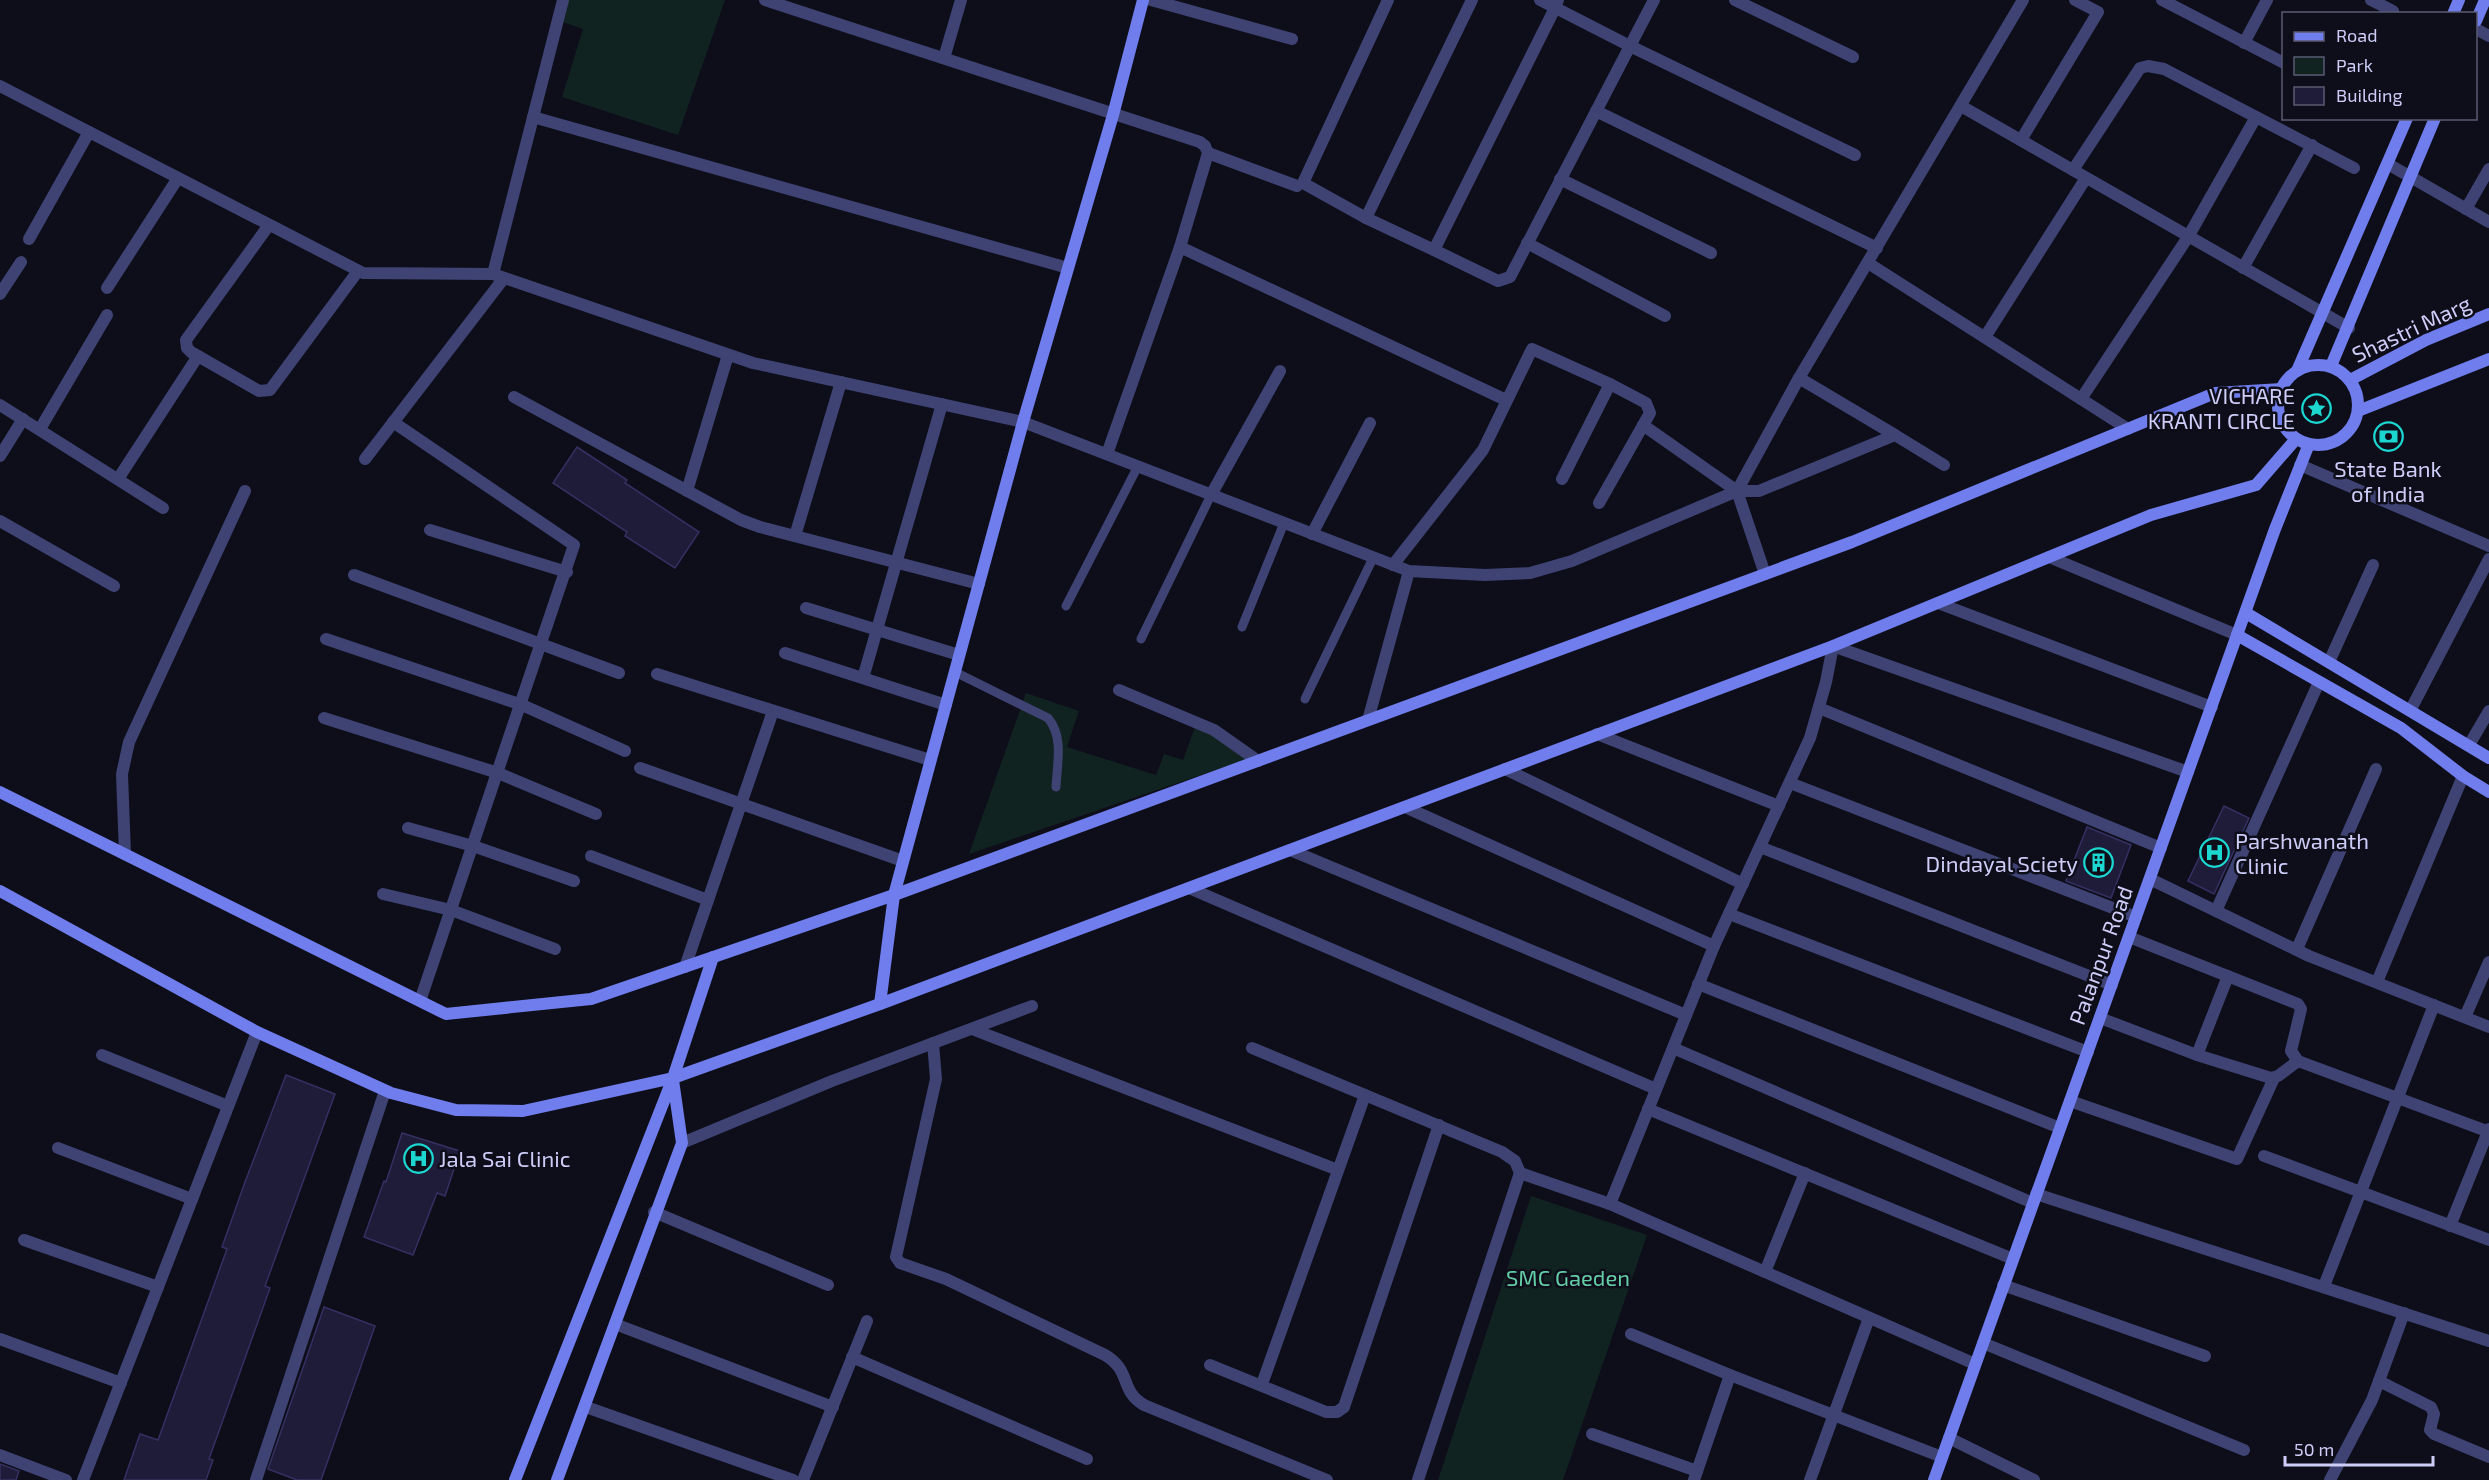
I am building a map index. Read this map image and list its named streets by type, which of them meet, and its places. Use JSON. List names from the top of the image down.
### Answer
{
  "streets": {
    "street": ["Shastri Marg", "Palanpur Road"]
  },
  "crossings": [
    ["Shastri Marg", "Palanpur Road"]
  ],
  "parks": ["SMC Gaeden"],
  "places": {
    "place": ["VICHARE KRANTI CIRCLE"],
    "bank": ["State Bank of India"],
    "hospital": ["Parshwanath Clinic", "Jala Sai Clinic"],
    "building": ["Dindayal Sciety"]
  },
  "legend": ["Road", "Park", "Building"],
  "scale_bar": "50 m"
}
